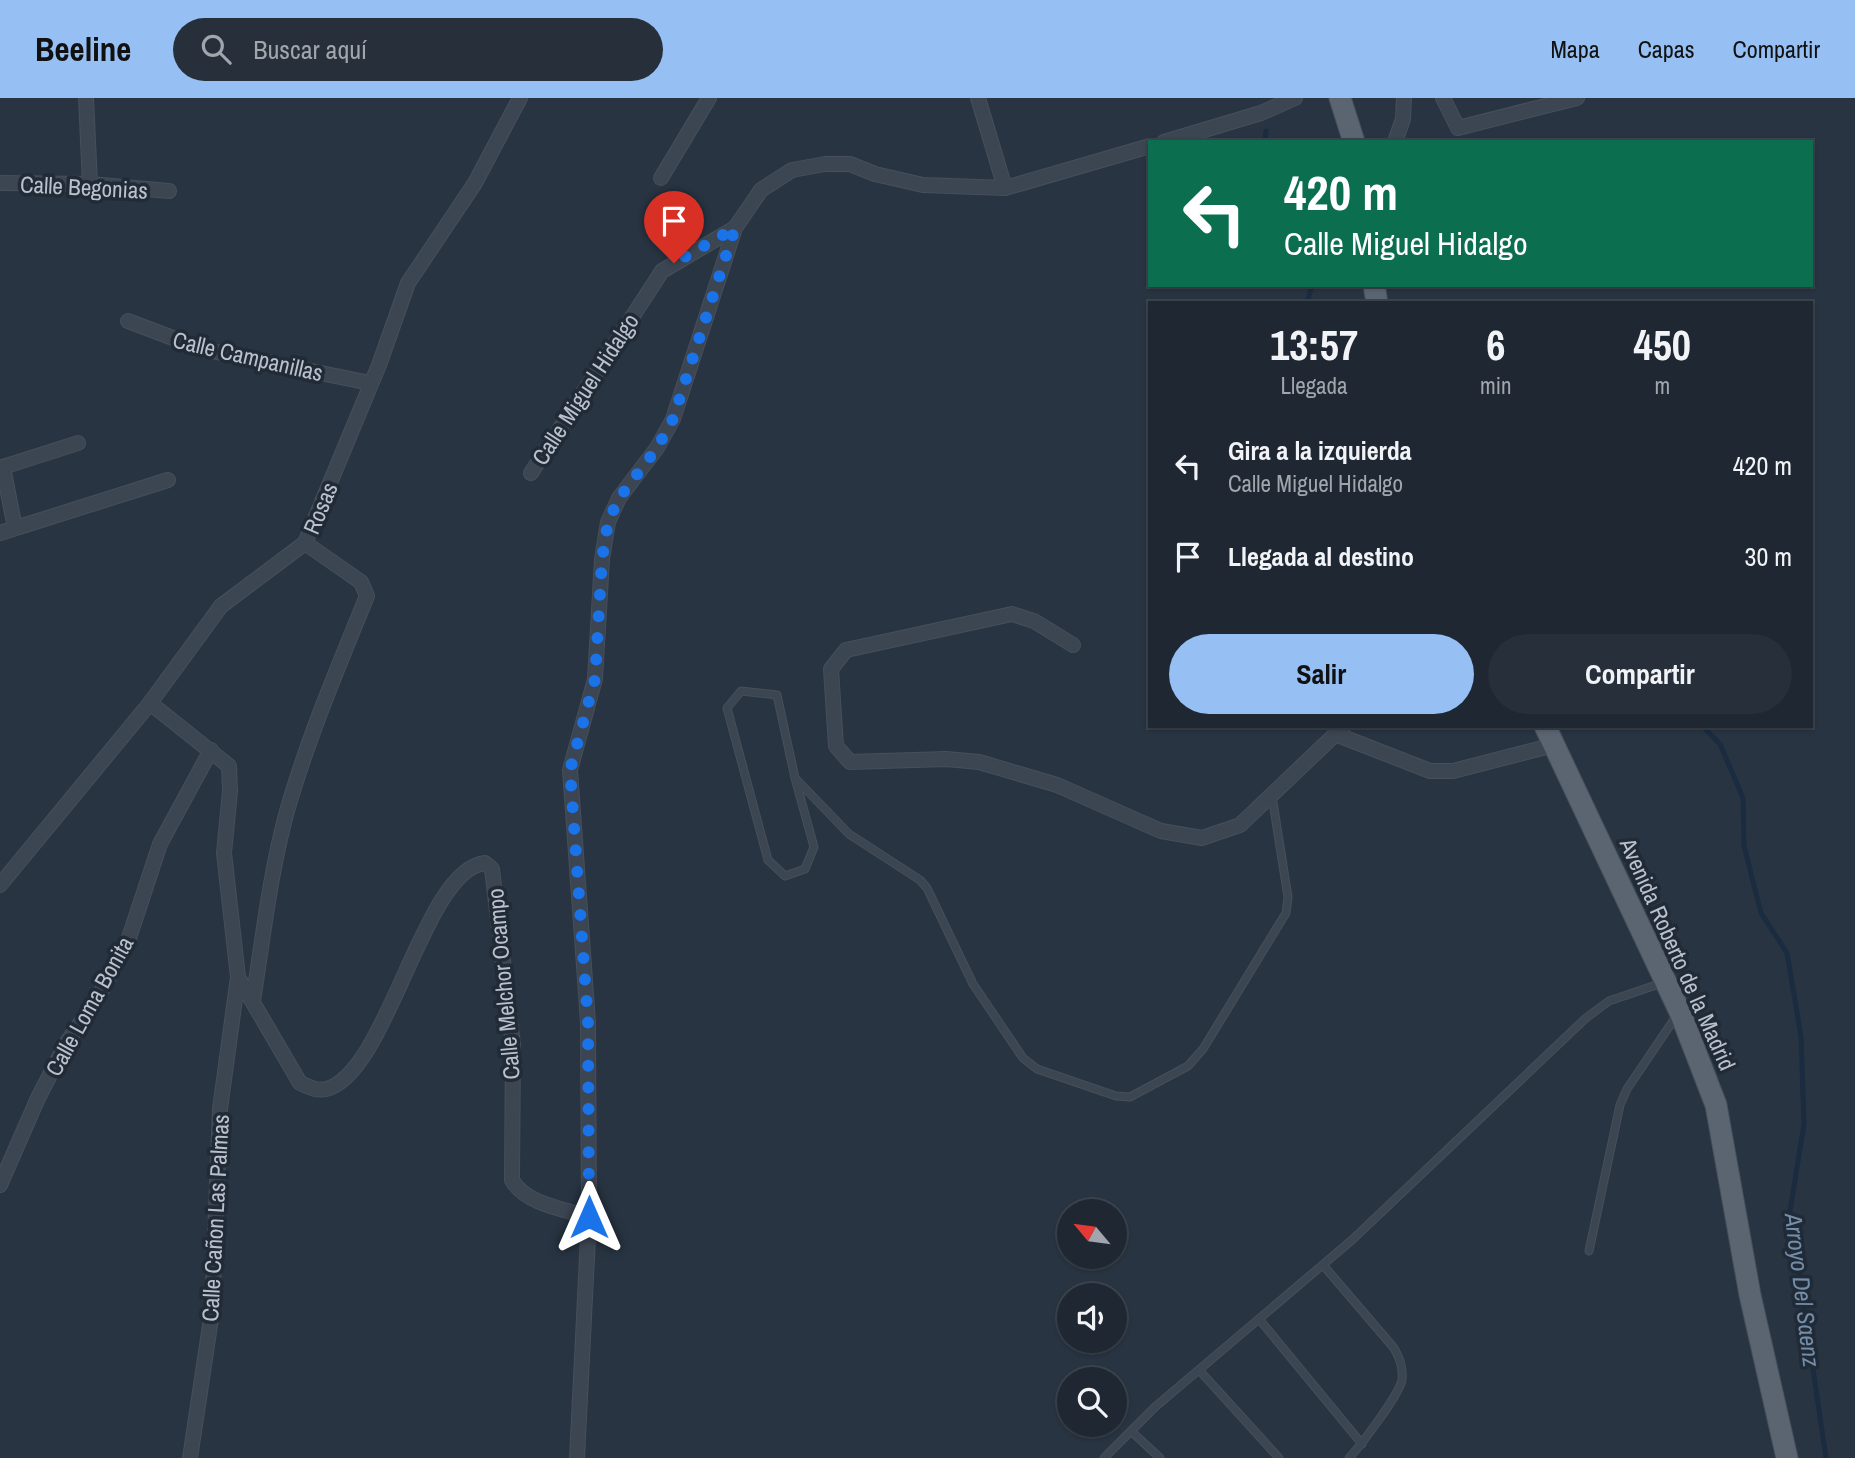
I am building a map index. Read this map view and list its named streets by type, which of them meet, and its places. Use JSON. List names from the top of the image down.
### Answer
{
  "streets": {
    "main road": ["Avenida Roberto de la Madrid"],
    "street": [
      "Calle Begonias",
      "Calle Campanillas",
      "Calle Miguel Hidalgo",
      "Rosas",
      "Calle Melchor Ocampo",
      "Calle Loma Bonita",
      "Calle Cañon Las Palmas"
    ]
  },
  "crossings": [
    ["Calle Campanillas", "Rosas"],
    ["Calle Miguel Hidalgo", "Calle Melchor Ocampo"],
    ["Rosas", "Calle Melchor Ocampo"],
    ["Calle Melchor Ocampo", "Calle Loma Bonita"],
    ["Calle Melchor Ocampo", "Calle Cañon Las Palmas"]
  ],
  "water": ["Arroyo Del Saenz"],
  "north": "top left",
  "page": {
    "header": "Beeline",
    "search": "Buscar aquí",
    "nav": ["Mapa", "Capas", "Compartir"],
    "turn": ["420 m", "Calle Miguel Hidalgo"],
    "eta": [
      "13:57",
      "Llegada",
      "6",
      "min",
      "450",
      "m"
    ],
    "list": [
      {
        "name": "Gira a la izquierda",
        "note": "Calle Miguel Hidalgo",
        "value": "420 m"
      },
      {
        "name": "Llegada al destino",
        "value": "30 m"
      }
    ],
    "buttons": ["Salir", "Compartir"]
  }
}
